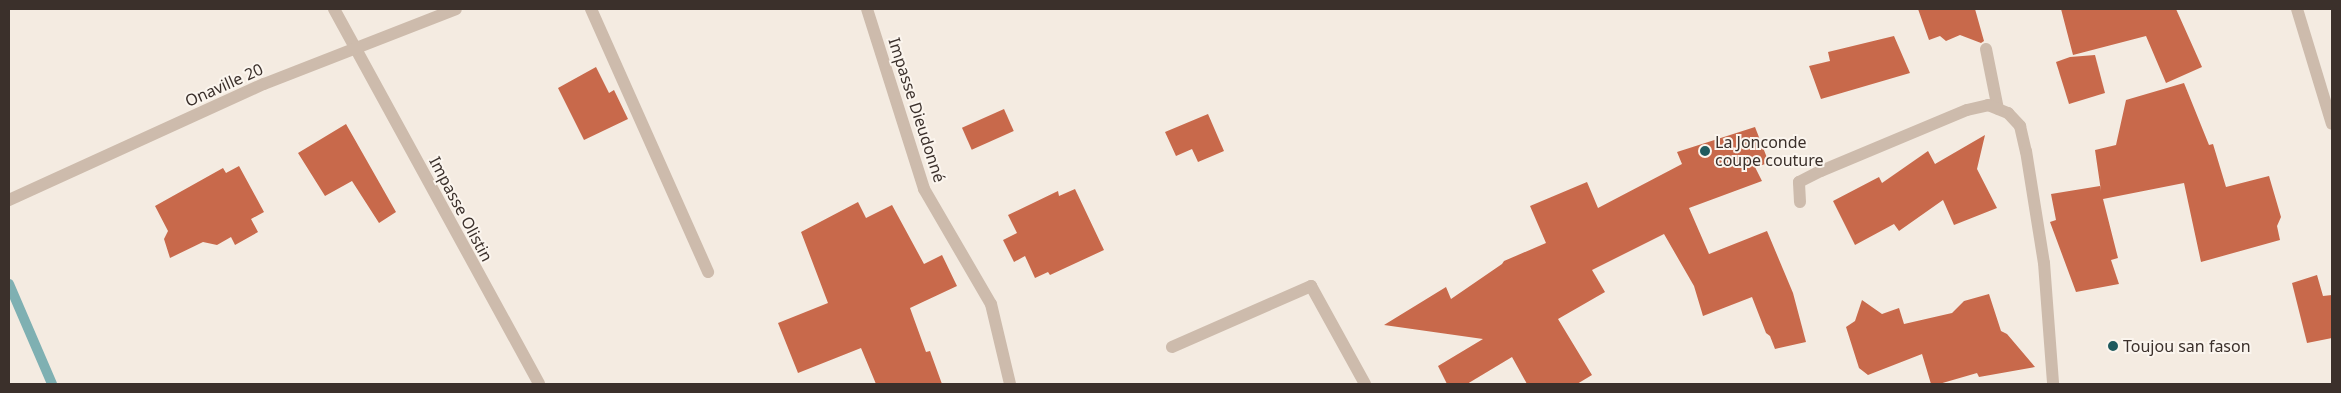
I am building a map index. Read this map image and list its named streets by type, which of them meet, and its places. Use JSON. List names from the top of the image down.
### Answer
{
  "streets": {
    "street": ["Onaville 20", "Impasse Dieudonné", "Impasse Olistin"]
  },
  "crossings": [
    ["Onaville 20", "Impasse Olistin"]
  ],
  "places": ["La Jonconde coupe couture", "Toujou san fason"]
}
